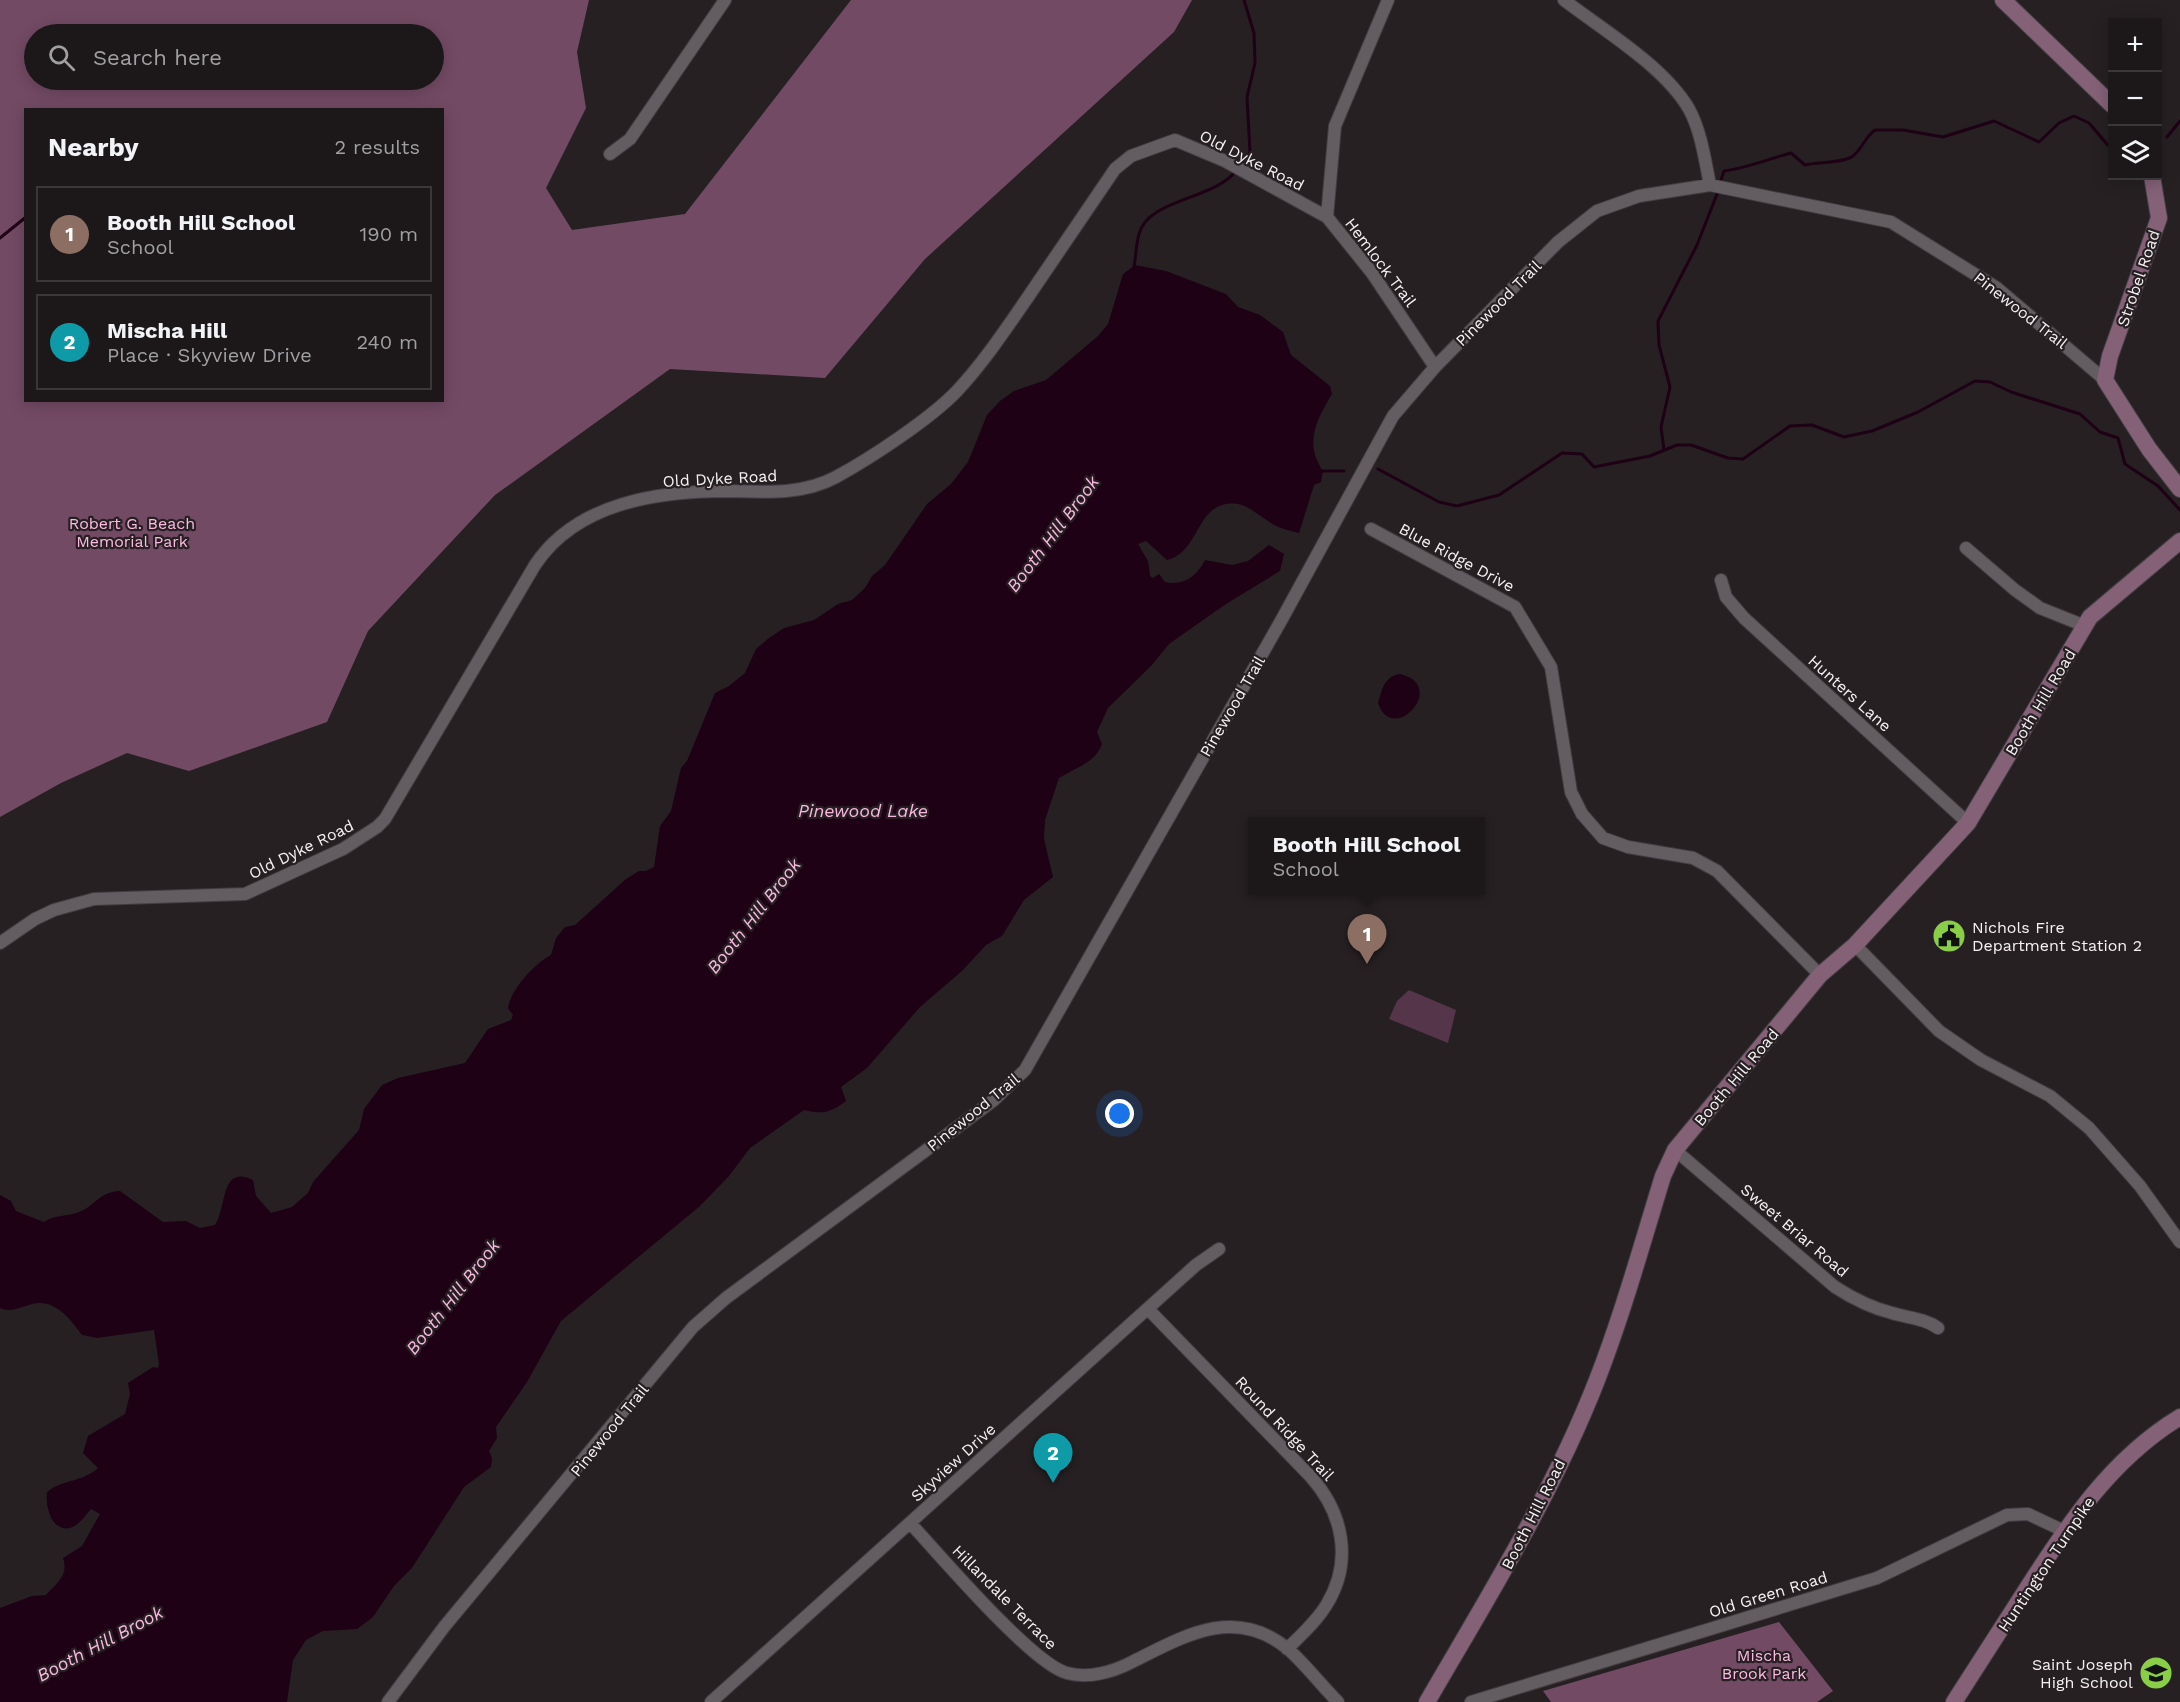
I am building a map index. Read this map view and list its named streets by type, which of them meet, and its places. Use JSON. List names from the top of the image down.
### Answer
{
  "streets": {
    "street": [
      "Old Dyke Road",
      "Hemlock Trail",
      "Strobel Road",
      "Pinewood Trail",
      "Blue Ridge Drive",
      "Hunters Lane",
      "Booth Hill Road",
      "Sweet Briar Road",
      "Round Ridge Trail",
      "Skyview Drive",
      "Huntington Turnpike",
      "Old Green Road",
      "Hillandale Terrace"
    ]
  },
  "crossings": [
    ["Old Dyke Road", "Hemlock Trail"],
    ["Hemlock Trail", "Pinewood Trail"],
    ["Strobel Road", "Pinewood Trail"],
    ["Blue Ridge Drive", "Booth Hill Road"],
    ["Hunters Lane", "Booth Hill Road"],
    ["Booth Hill Road", "Sweet Briar Road"],
    ["Round Ridge Trail", "Skyview Drive"],
    ["Round Ridge Trail", "Hillandale Terrace"],
    ["Skyview Drive", "Hillandale Terrace"],
    ["Huntington Turnpike", "Old Green Road"]
  ],
  "water": ["Booth Hill Brook", "Pinewood Lake"],
  "parks": ["Robert G. Beach Memorial Park", "Mischa Brook Park"],
  "places": {
    "public building": ["Nichols Fire Department Station 2"],
    "school or university": ["Saint Joseph High School"]
  },
  "page": {
    "map_buttons": ["+", "−"],
    "search": "Search here",
    "heading": ["Nearby", "2 results"],
    "list": [
      {
        "mark": "1",
        "name": "Booth Hill School",
        "note": "School",
        "value": "190 m"
      },
      {
        "mark": "2",
        "name": "Mischa Hill",
        "note": "Place · Skyview Drive",
        "value": "240 m"
      }
    ],
    "popup": ["Booth Hill School", "School"],
    "pins": ["1", "2"]
  }
}
